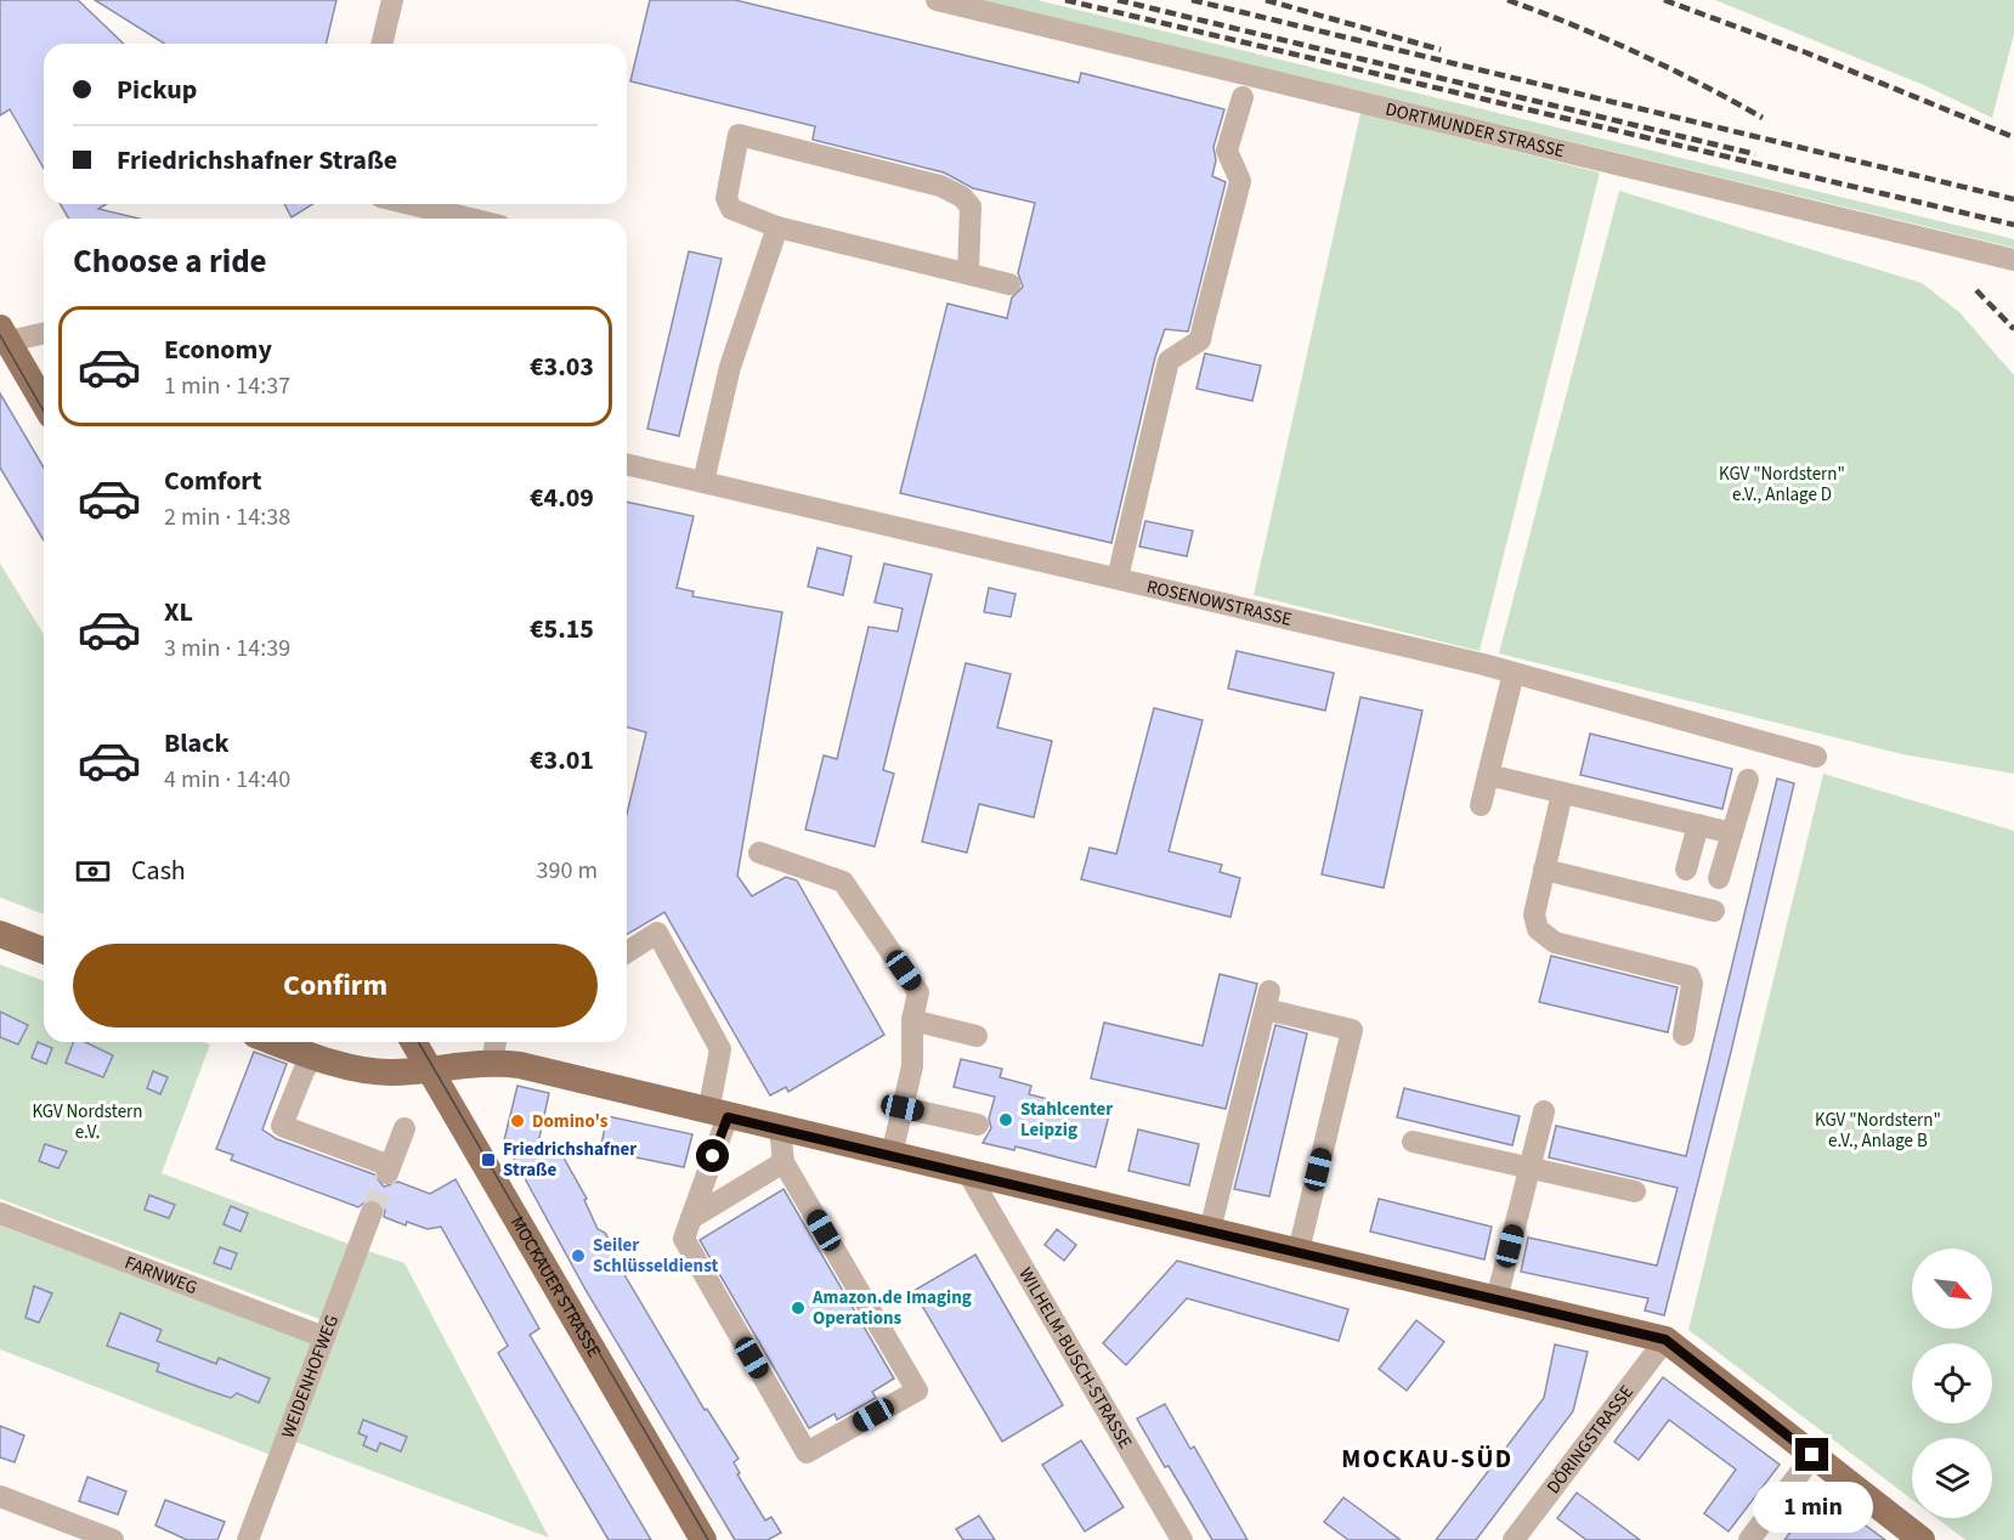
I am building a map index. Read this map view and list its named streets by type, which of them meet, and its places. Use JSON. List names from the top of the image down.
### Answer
{
  "streets": {
    "main road": ["MOCKAUER STRASSE"],
    "street": [
      "DORTMUNDER STRASSE",
      "ROSENOWSTRASSE",
      "FARNWEG",
      "WILHELM-BUSCH-STRASSE",
      "WEIDENHOFWEG",
      "DÖRINGSTRASSE"
    ]
  },
  "crossings": [
    ["FARNWEG", "WEIDENHOFWEG"]
  ],
  "districts": ["MOCKAU-SÜD"],
  "parks": ["KGV \"Nordstern\" e.V., Anlage D", "KGV Nordstern e.V.", "KGV \"Nordstern\" e.V., Anlage B"],
  "places": {
    "other": [
      "Stahlcenter Leipzig",
      "Domino's",
      "Seiler Schlüsseldienst",
      "Amazon.de Imaging Operations"
    ],
    "transit": ["Friedrichshafner Straße"]
  },
  "north": "bottom right",
  "page": {
    "banner": ["Pickup", "Friedrichshafner Straße"],
    "heading": "Choose a ride",
    "list": [
      {
        "name": "Economy",
        "note": "1 min · 14:37",
        "value": "€3.03"
      },
      {
        "name": "Comfort",
        "note": "2 min · 14:38",
        "value": "€4.09"
      },
      {
        "name": "XL",
        "note": "3 min · 14:39",
        "value": "€5.15"
      },
      {
        "name": "Black",
        "note": "4 min · 14:40",
        "value": "€3.01"
      }
    ],
    "pay": ["Cash", "390 m"],
    "buttons": "Confirm",
    "bubble": "1 min"
  }
}
